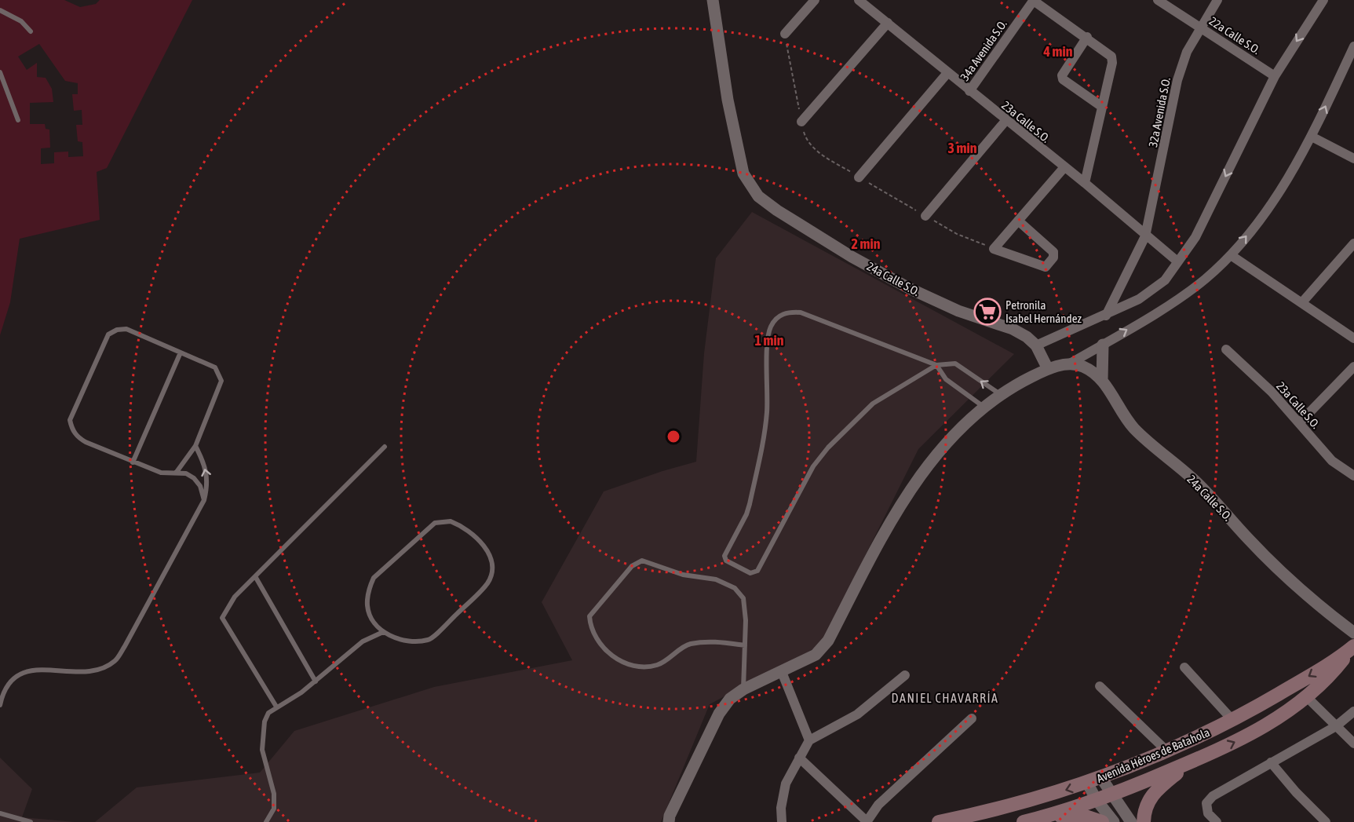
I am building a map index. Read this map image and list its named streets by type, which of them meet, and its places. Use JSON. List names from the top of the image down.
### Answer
{
  "streets": {
    "main road": ["Avenida Héroes de Batahola"],
    "street": [
      "22a Calle S.O.",
      "34a Avenida S.O.",
      "32a Avenida S.O.",
      "23a Calle S.O.",
      "24a Calle S.O."
    ]
  },
  "crossings": [
    ["22a Calle S.O.", "32a Avenida S.O."],
    ["34a Avenida S.O.", "23a Calle S.O."],
    ["32a Avenida S.O.", "23a Calle S.O."]
  ],
  "districts": ["DANIEL CHAVARRÍA"],
  "places": {
    "supermarket": ["Petronila Isabel Hernández"]
  },
  "rings": [
    "4 min",
    "3 min",
    "2 min",
    "1 min"
  ]
}
